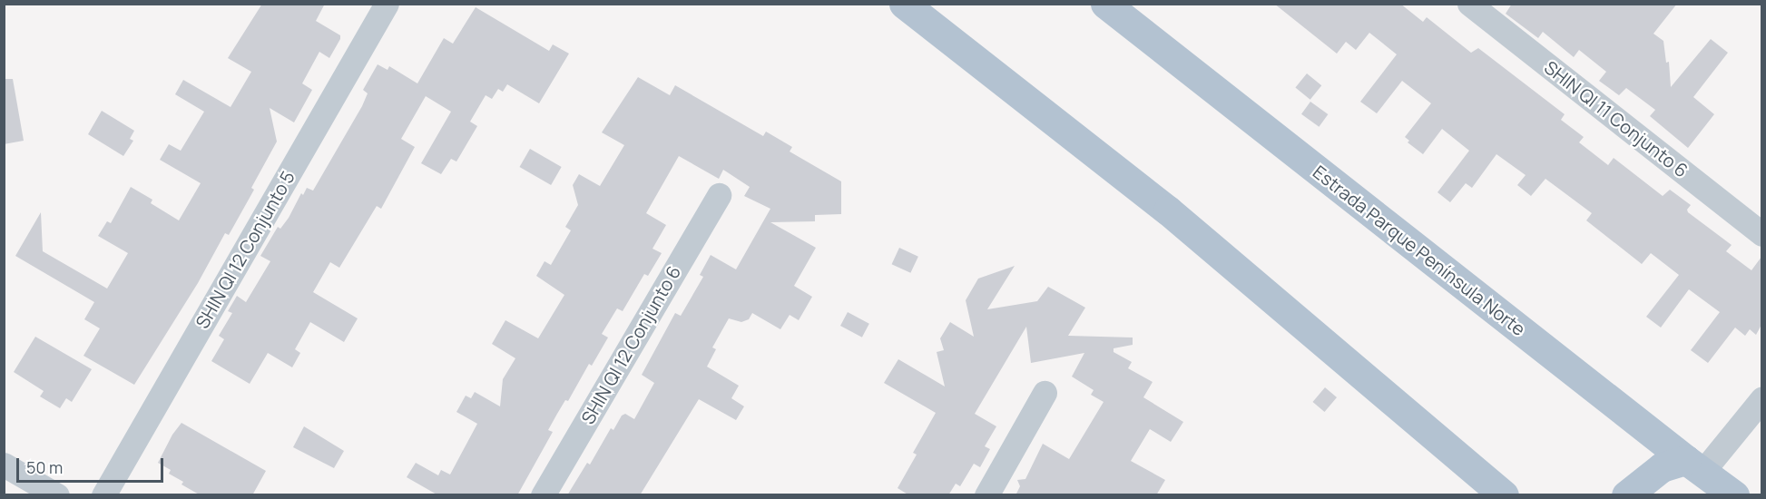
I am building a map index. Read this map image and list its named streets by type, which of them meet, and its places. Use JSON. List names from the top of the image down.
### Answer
{
  "streets": {
    "main road": ["Estrada Parque Península Norte"],
    "street": ["SHIN QI 11 Conjunto 6", "SHIN QI 12 Conjunto 5", "SHIN QI 12 Conjunto 6"]
  },
  "scale_bar": "50 m"
}
